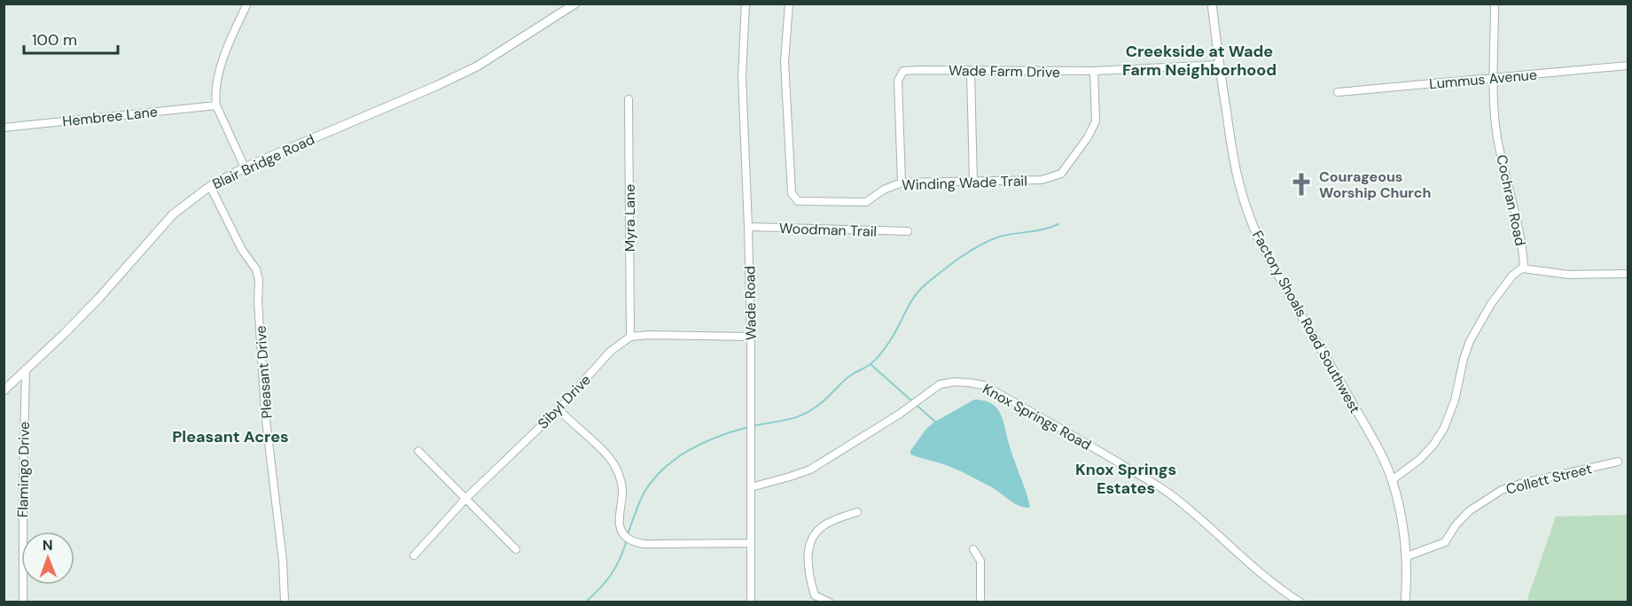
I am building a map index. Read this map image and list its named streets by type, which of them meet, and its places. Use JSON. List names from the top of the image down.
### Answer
{
  "streets": {
    "street": [
      "Wade Farm Drive",
      "Lummus Avenue",
      "Hembree Lane",
      "Blair Bridge Road",
      "Winding Wade Trail",
      "Cochran Road",
      "Myra Lane",
      "Woodman Trail",
      "Wade Road",
      "Factory Shoals Road Southwest",
      "Pleasant Drive",
      "Sibyl Drive",
      "Knox Springs Road",
      "Flamingo Drive",
      "Collett Street"
    ]
  },
  "crossings": [
    ["Wade Farm Drive", "Winding Wade Trail"],
    ["Wade Farm Drive", "Factory Shoals Road Southwest"],
    ["Lummus Avenue", "Cochran Road"],
    ["Blair Bridge Road", "Pleasant Drive"],
    ["Blair Bridge Road", "Flamingo Drive"],
    ["Myra Lane", "Sibyl Drive"],
    ["Woodman Trail", "Wade Road"],
    ["Wade Road", "Knox Springs Road"],
    ["Factory Shoals Road Southwest", "Collett Street"]
  ],
  "districts": ["Creekside at Wade Farm Neighborhood", "Pleasant Acres", "Knox Springs Estates"],
  "places": {
    "church": ["Courageous Worship Church"]
  },
  "scale_bar": "100 m",
  "north": "top"
}
